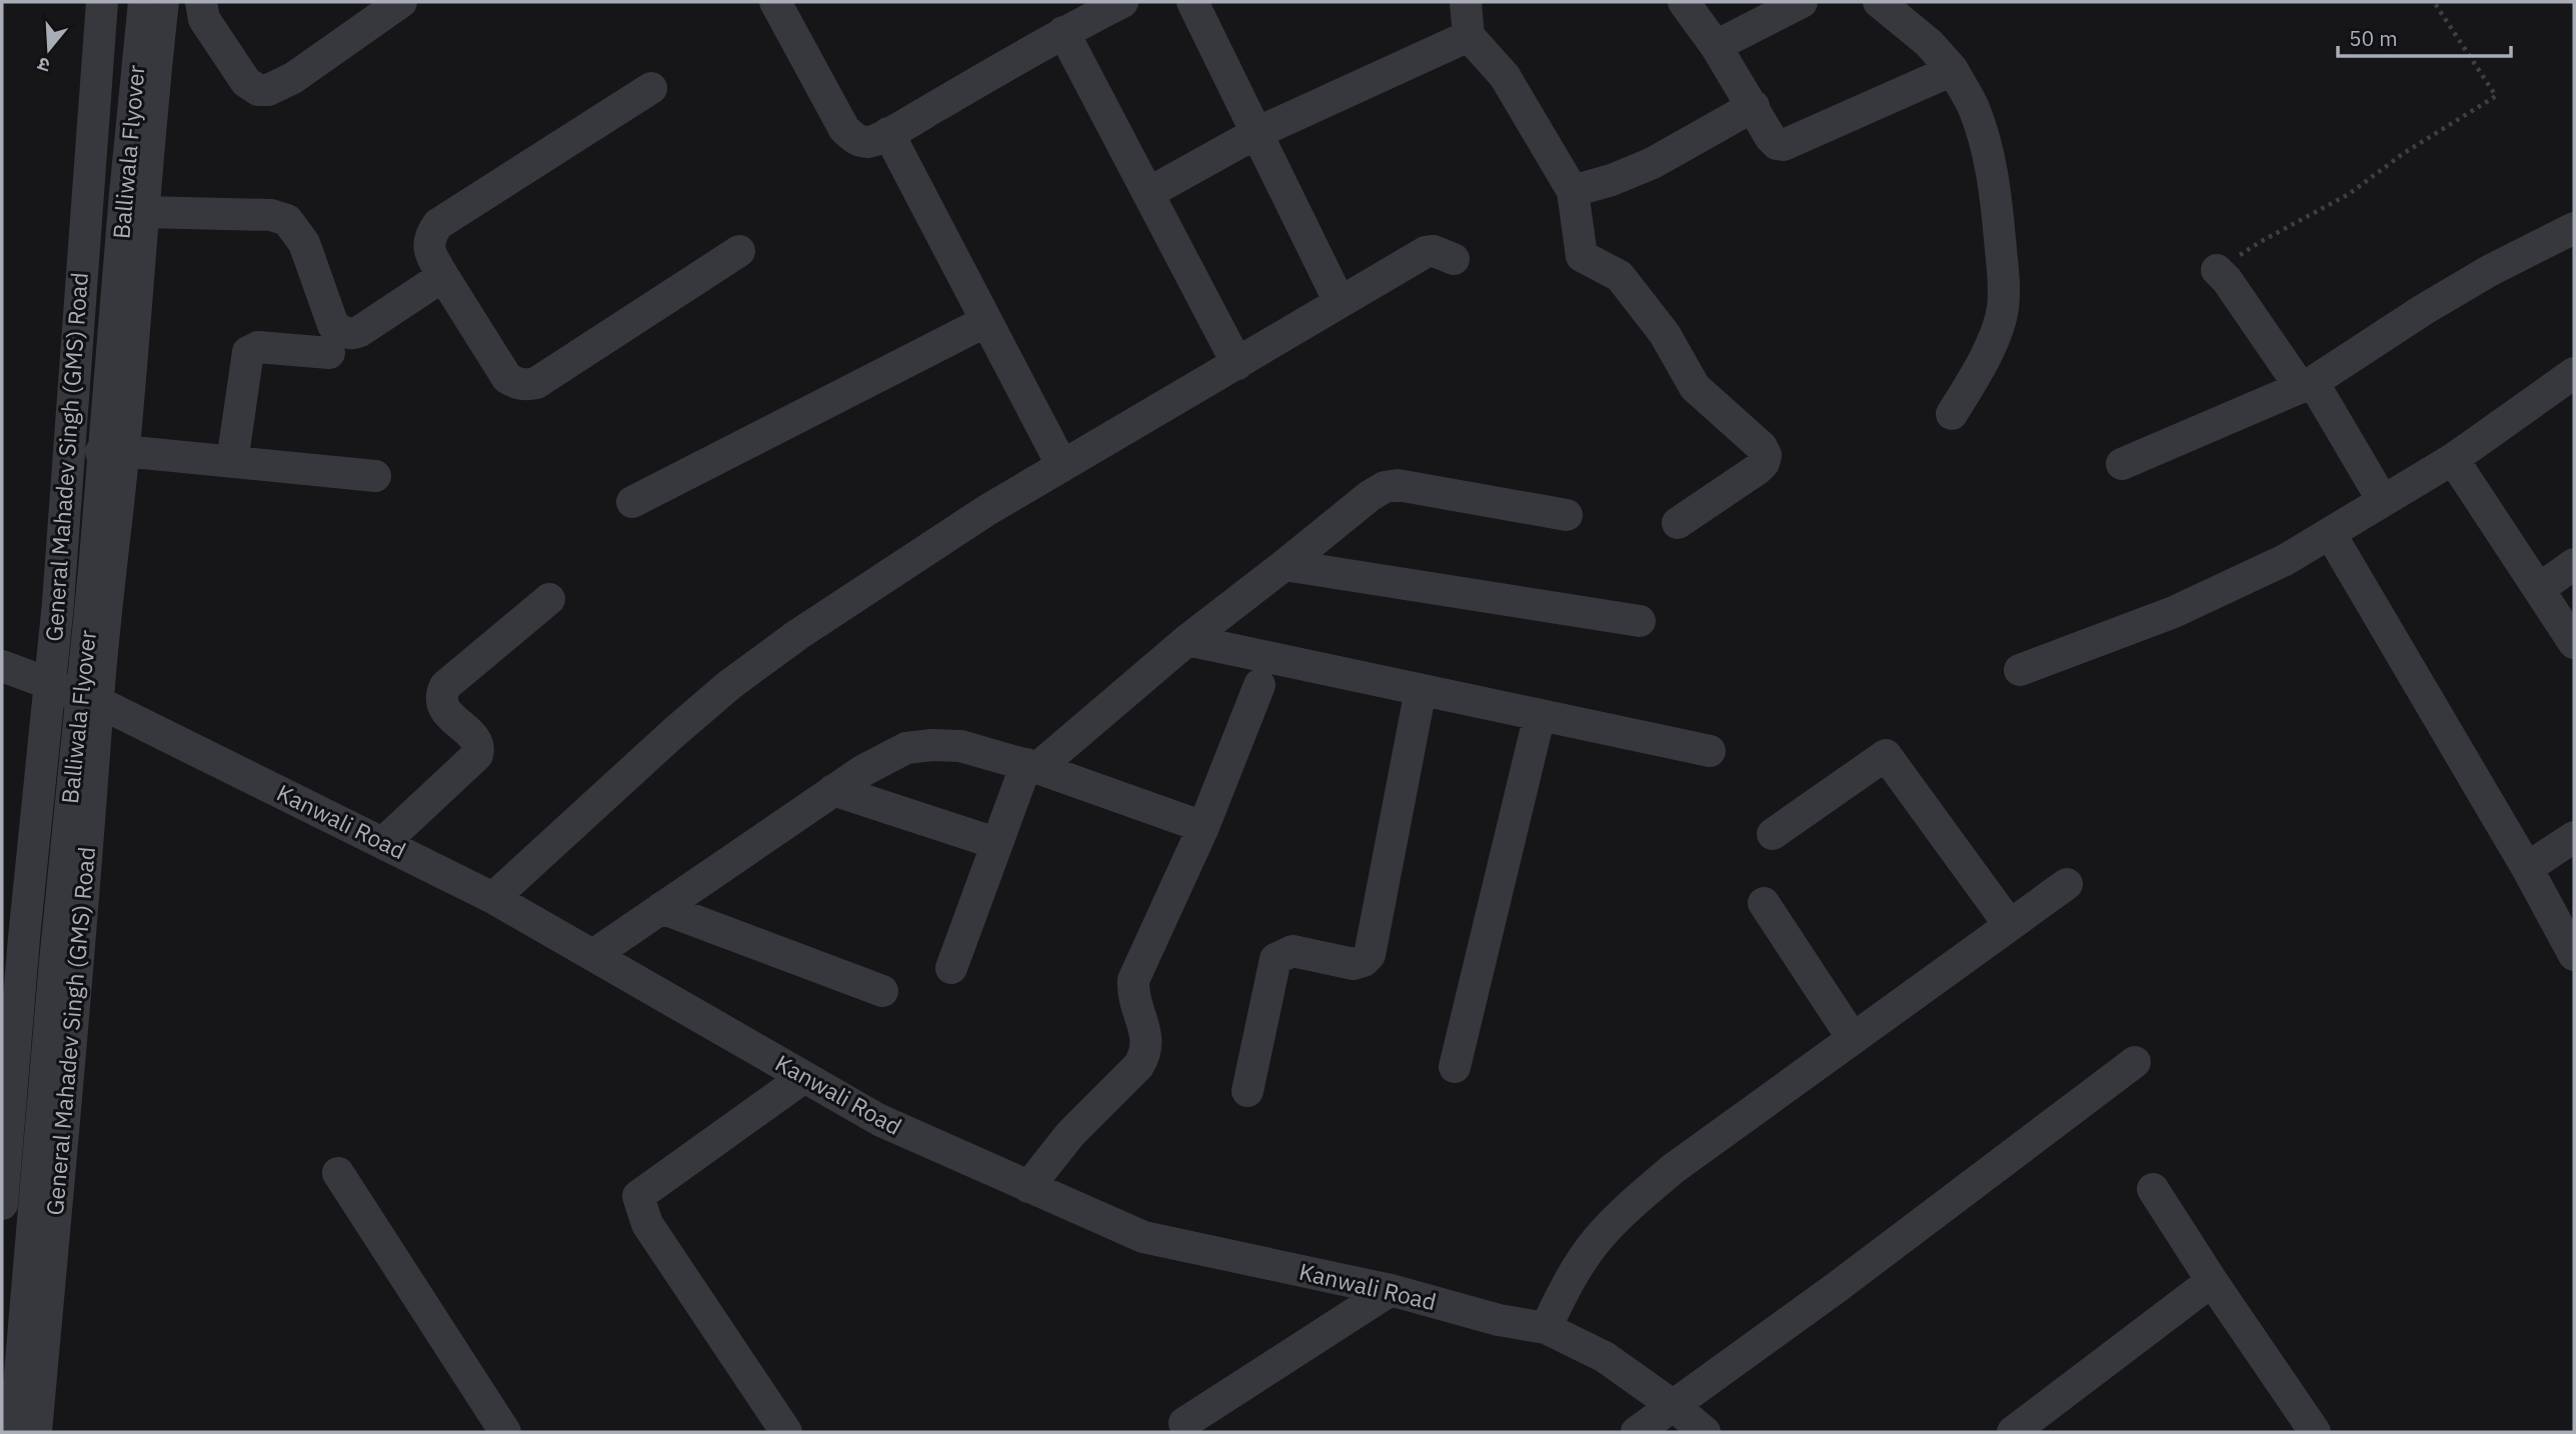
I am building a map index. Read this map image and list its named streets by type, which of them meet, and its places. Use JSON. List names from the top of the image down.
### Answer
{
  "streets": {
    "street": ["Balliwala Flyover", "General Mahadev Singh (GMS) Road", "Kanwali Road"]
  },
  "crossings": [
    ["General Mahadev Singh (GMS) Road", "Kanwali Road"]
  ],
  "scale_bar": "50 m",
  "north": "bottom"
}
